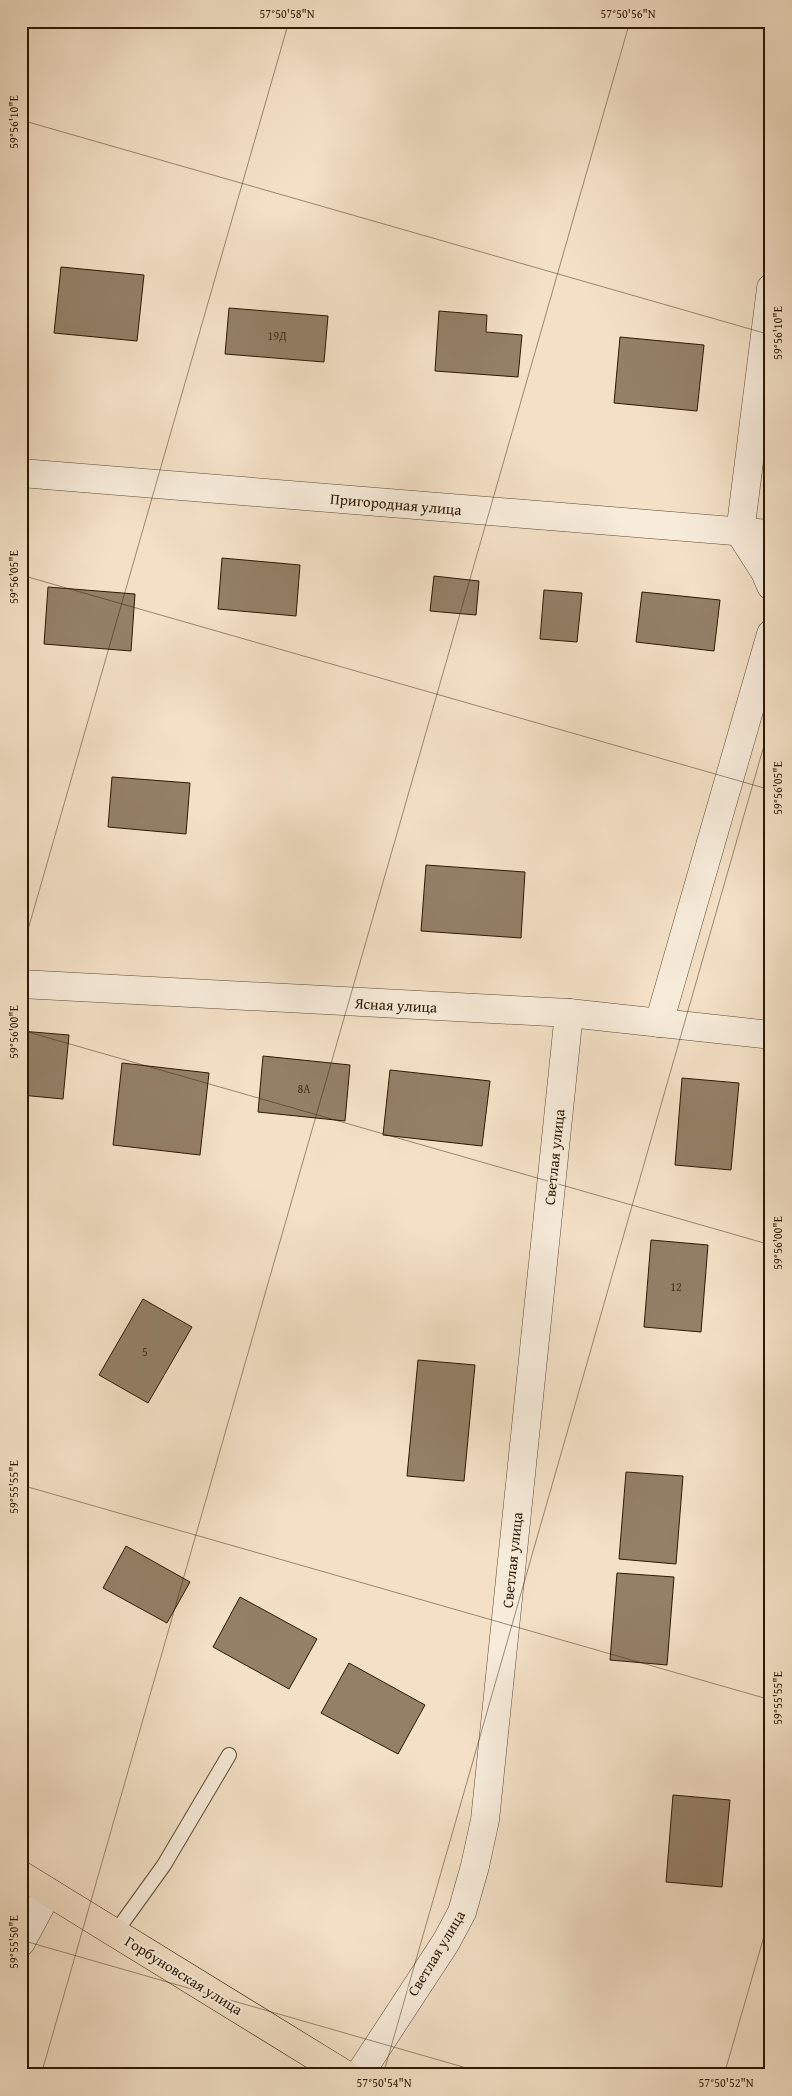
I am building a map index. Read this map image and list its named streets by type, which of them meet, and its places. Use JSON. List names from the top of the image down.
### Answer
{
  "streets": {
    "main road": ["Горбуновская улица"],
    "street": ["Пригородная улица", "Ясная улица", "Светлая улица"]
  },
  "crossings": [
    ["Ясная улица", "Светлая улица"]
  ],
  "house_numbers": [
    "19Д",
    "8А",
    "12",
    "5"
  ],
  "coordinates": [
    "57°50'58\"N",
    "57°50'56\"N",
    "59°56'10\"E",
    "59°56'05\"E",
    "59°56'00\"E",
    "59°55'55\"E",
    "59°55'50\"E",
    "57°50'54\"N",
    "57°50'52\"N"
  ]
}
